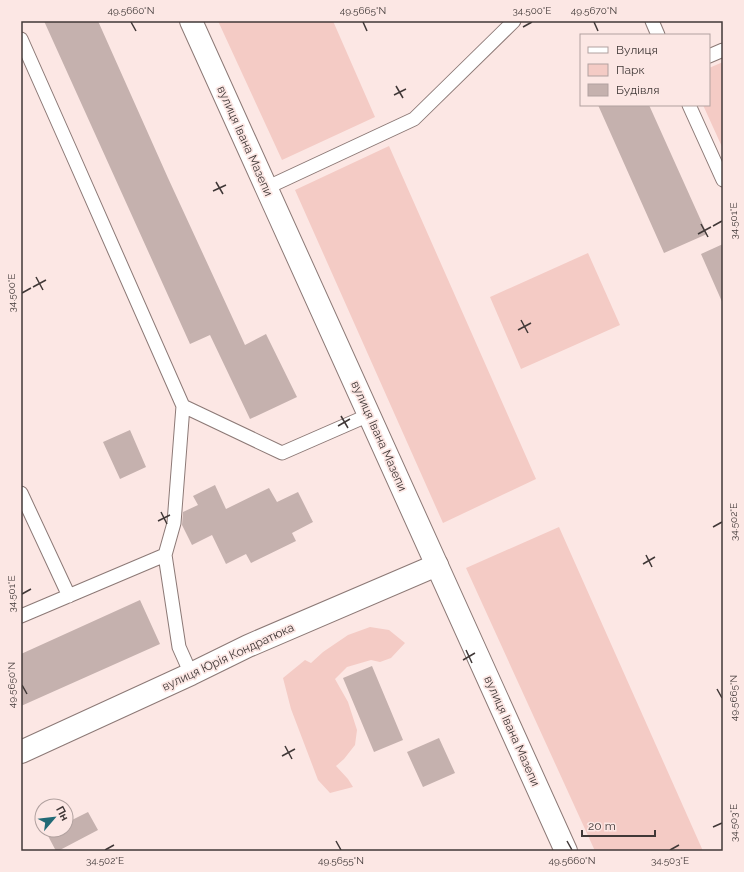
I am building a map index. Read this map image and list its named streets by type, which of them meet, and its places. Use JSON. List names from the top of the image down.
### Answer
{
  "streets": {
    "main road": ["вулиця Івана Мазепи", "вулиця Юрія Кондратюка"]
  },
  "crossings": [
    ["вулиця Івана Мазепи", "вулиця Юрія Кондратюка"]
  ],
  "legend": ["Вулиця", "Парк", "Будівля"],
  "scale_bar": "20 m",
  "north": "top right",
  "coordinates": [
    "49.5660°N",
    "49.5665°N",
    "34.500°E",
    "49.5670°N",
    "34.501°E",
    "34.502°E",
    "49.5650°N",
    "34.503°E",
    "49.5655°N"
  ]
}
